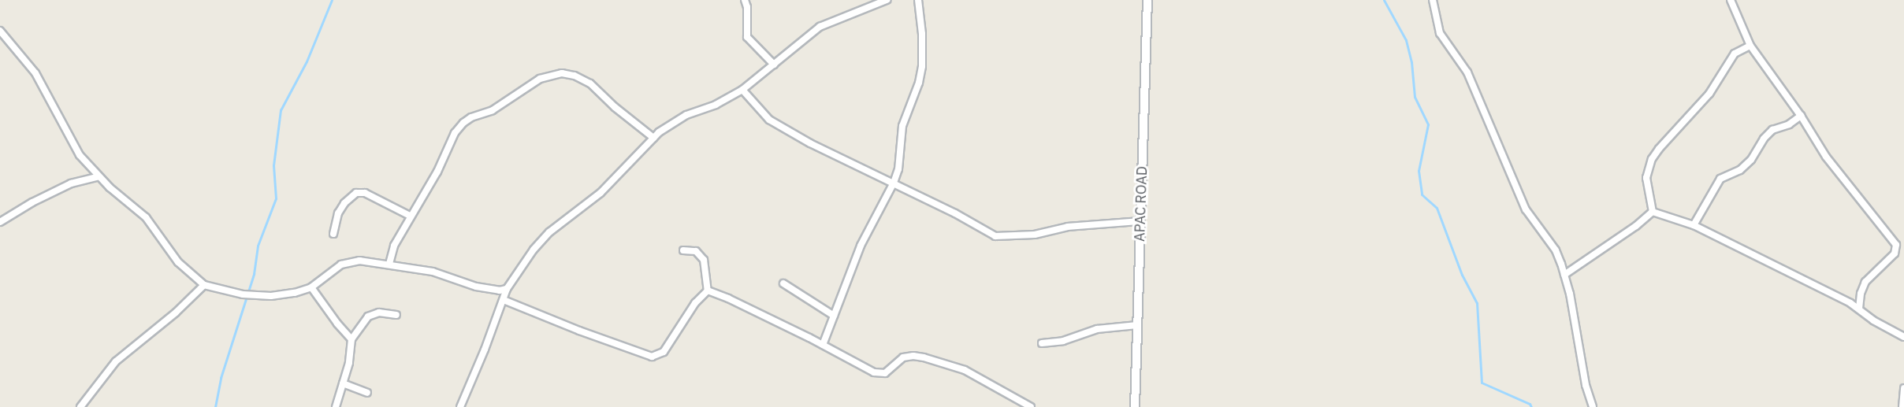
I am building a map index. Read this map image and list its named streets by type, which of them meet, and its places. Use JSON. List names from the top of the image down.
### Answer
{
  "streets": {
    "main road": ["APAC ROAD"]
  }
}
